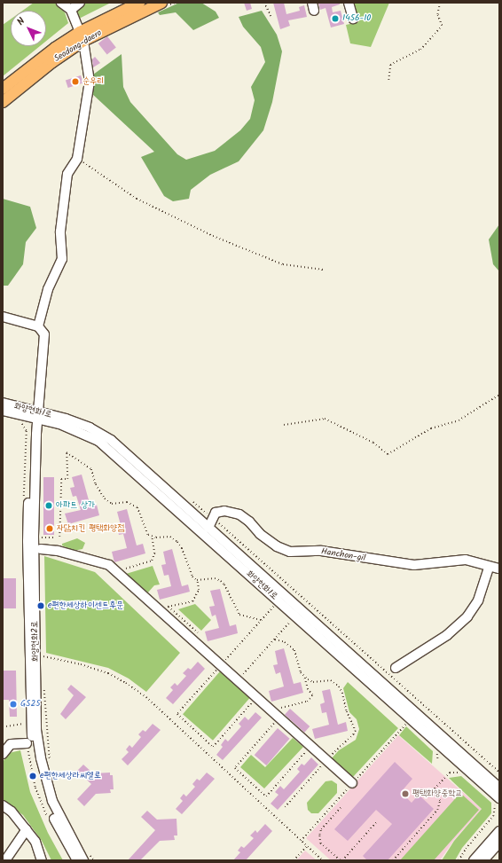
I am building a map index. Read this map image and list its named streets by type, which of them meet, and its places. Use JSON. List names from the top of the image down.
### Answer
{
  "streets": {
    "main road": ["Seodong-daero"],
    "street": ["화양현화1로", "Hanchon-gil", "화양현화2로"]
  },
  "crossings": [
    ["화양현화1로", "Hanchon-gil"],
    ["화양현화1로", "화양현화2로"]
  ],
  "places": [
    "1456-10",
    "순우리",
    "아파트 상가",
    "자담치킨 평택화양점",
    "e편한세상하이센트후문",
    "GS25",
    "e편한세상라씨엘로",
    "평택화양중학교"
  ],
  "north": "top left"
}
